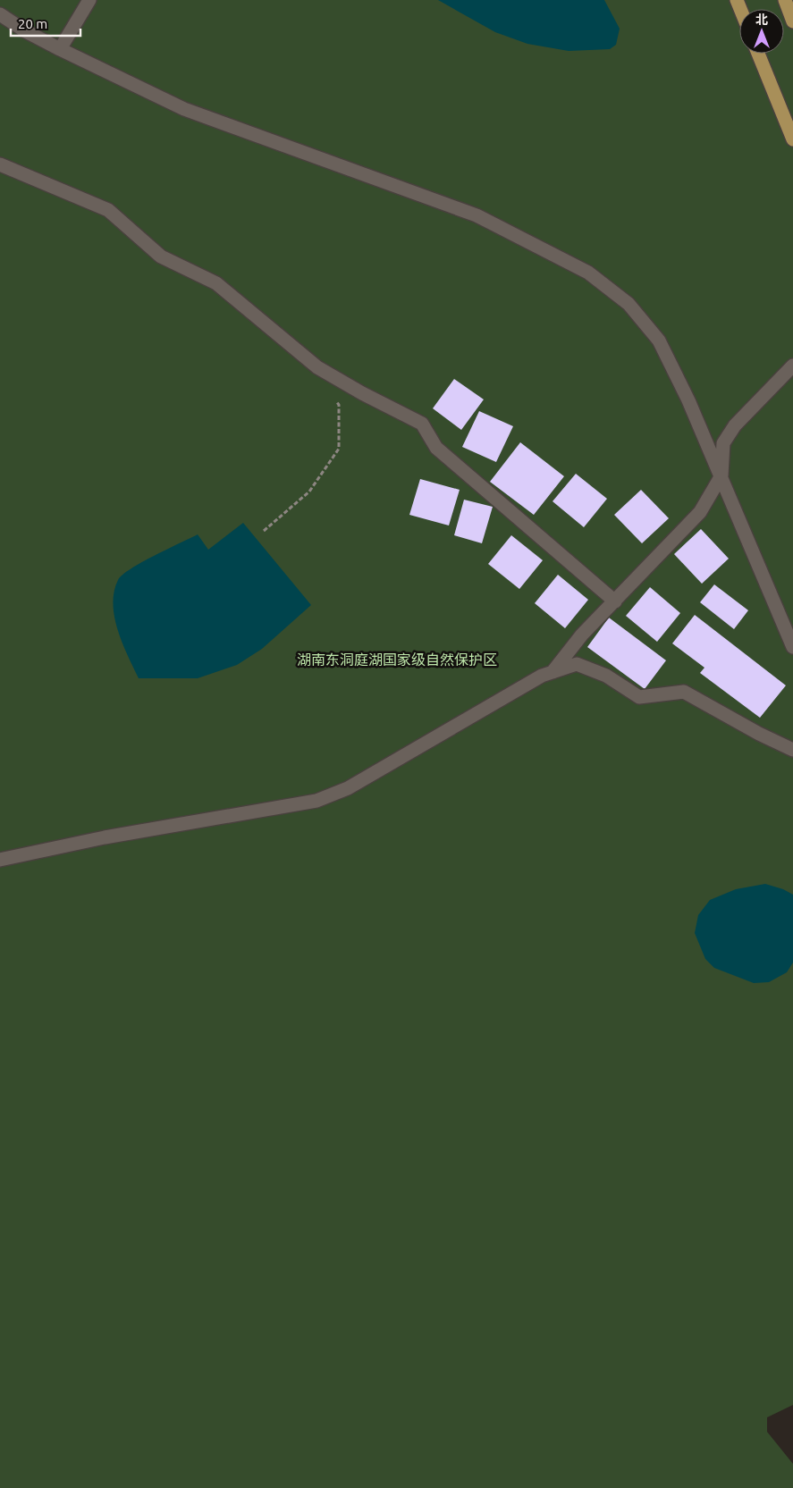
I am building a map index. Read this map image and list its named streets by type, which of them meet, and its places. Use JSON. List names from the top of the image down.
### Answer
{
  "parks": ["湖南东洞庭湖国家级自然保护区"],
  "scale_bar": "20 m",
  "north": "top"
}
